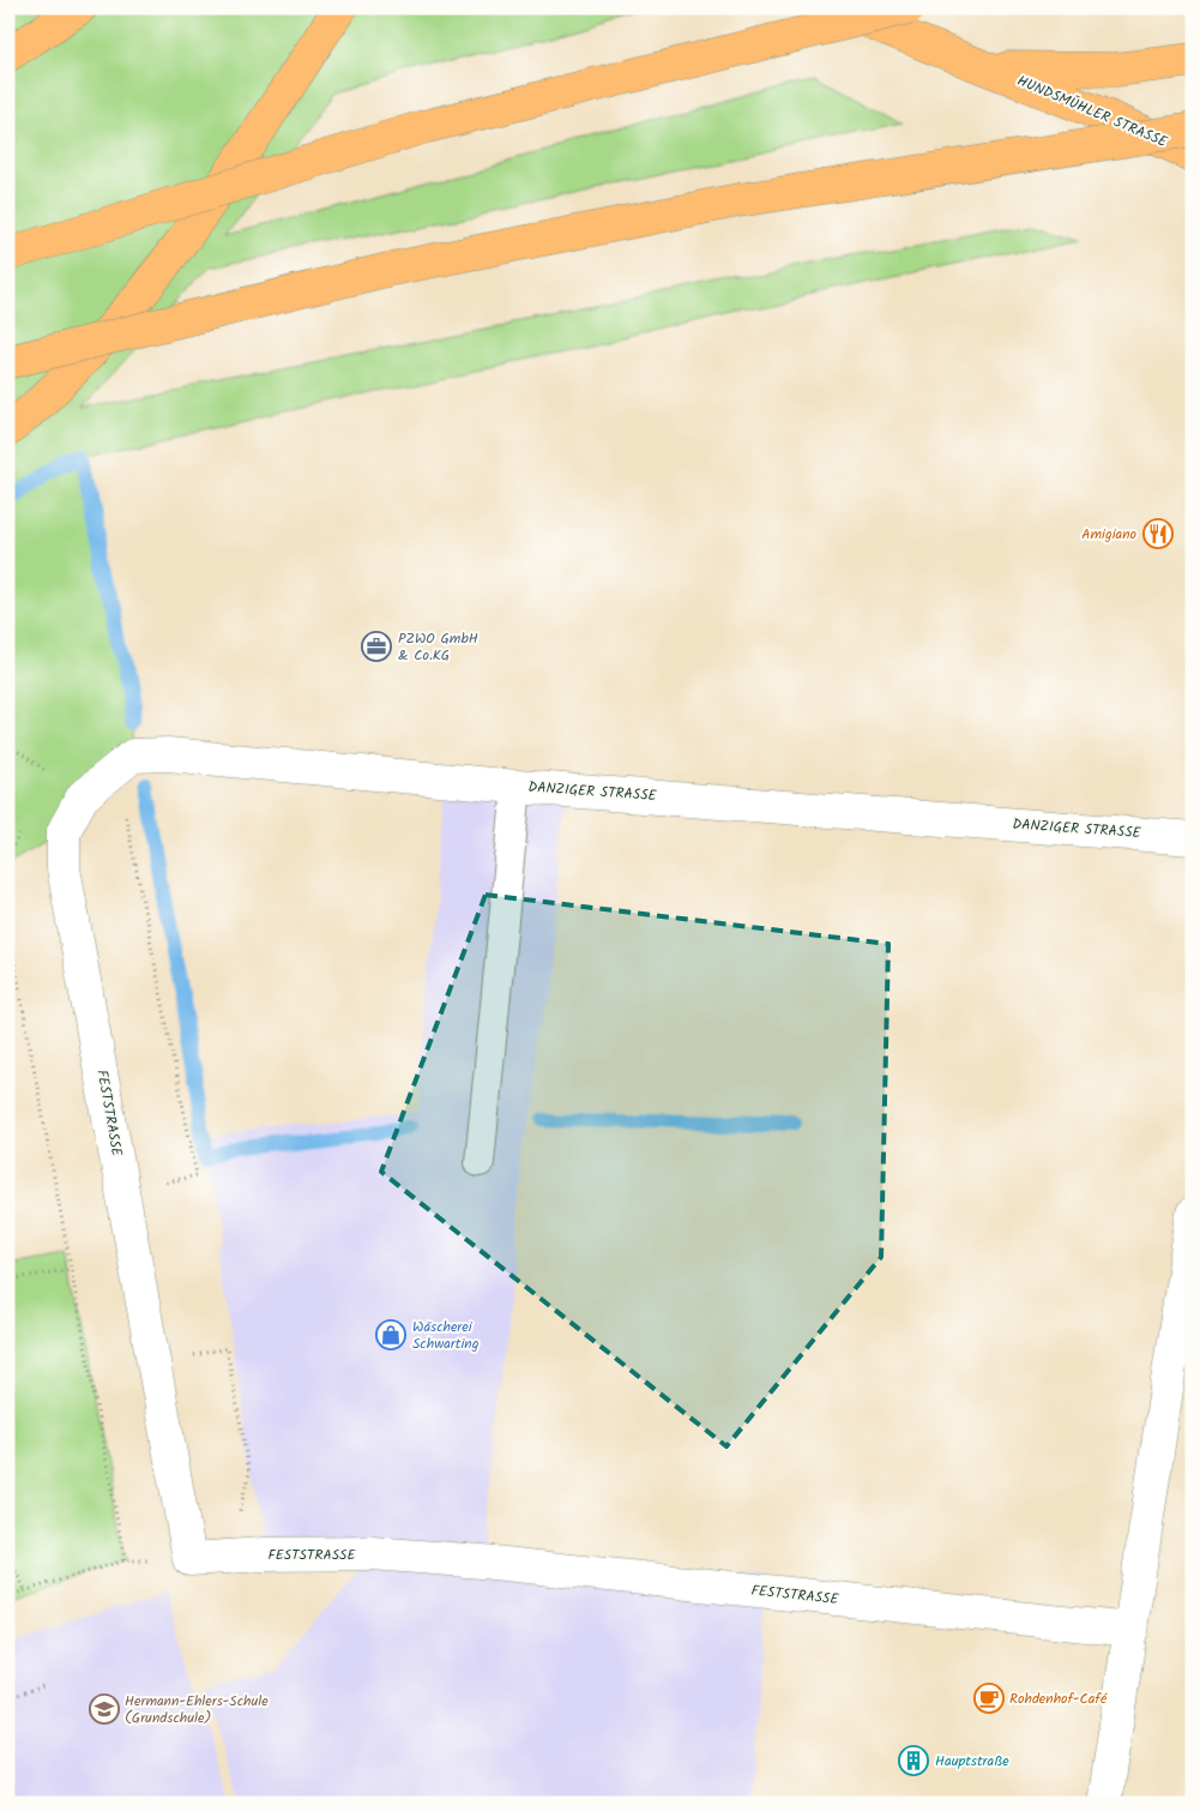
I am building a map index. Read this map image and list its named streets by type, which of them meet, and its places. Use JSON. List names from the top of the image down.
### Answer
{
  "streets": {
    "main road": ["HUNDSMÜHLER STRASSE"],
    "street": ["DANZIGER STRASSE", "FESTSTRASSE"]
  },
  "crossings": [
    ["DANZIGER STRASSE", "FESTSTRASSE"]
  ],
  "places": {
    "restaurant": ["Amigiano"],
    "office": ["PZWO GmbH & Co.KG"],
    "shop": ["Wäscherei Schwarting"],
    "cafe": ["Rohdenhof-Café"],
    "school or university": ["Hermann-Ehlers-Schule (Grundschule)"],
    "building": ["Hauptstraße"]
  }
}
